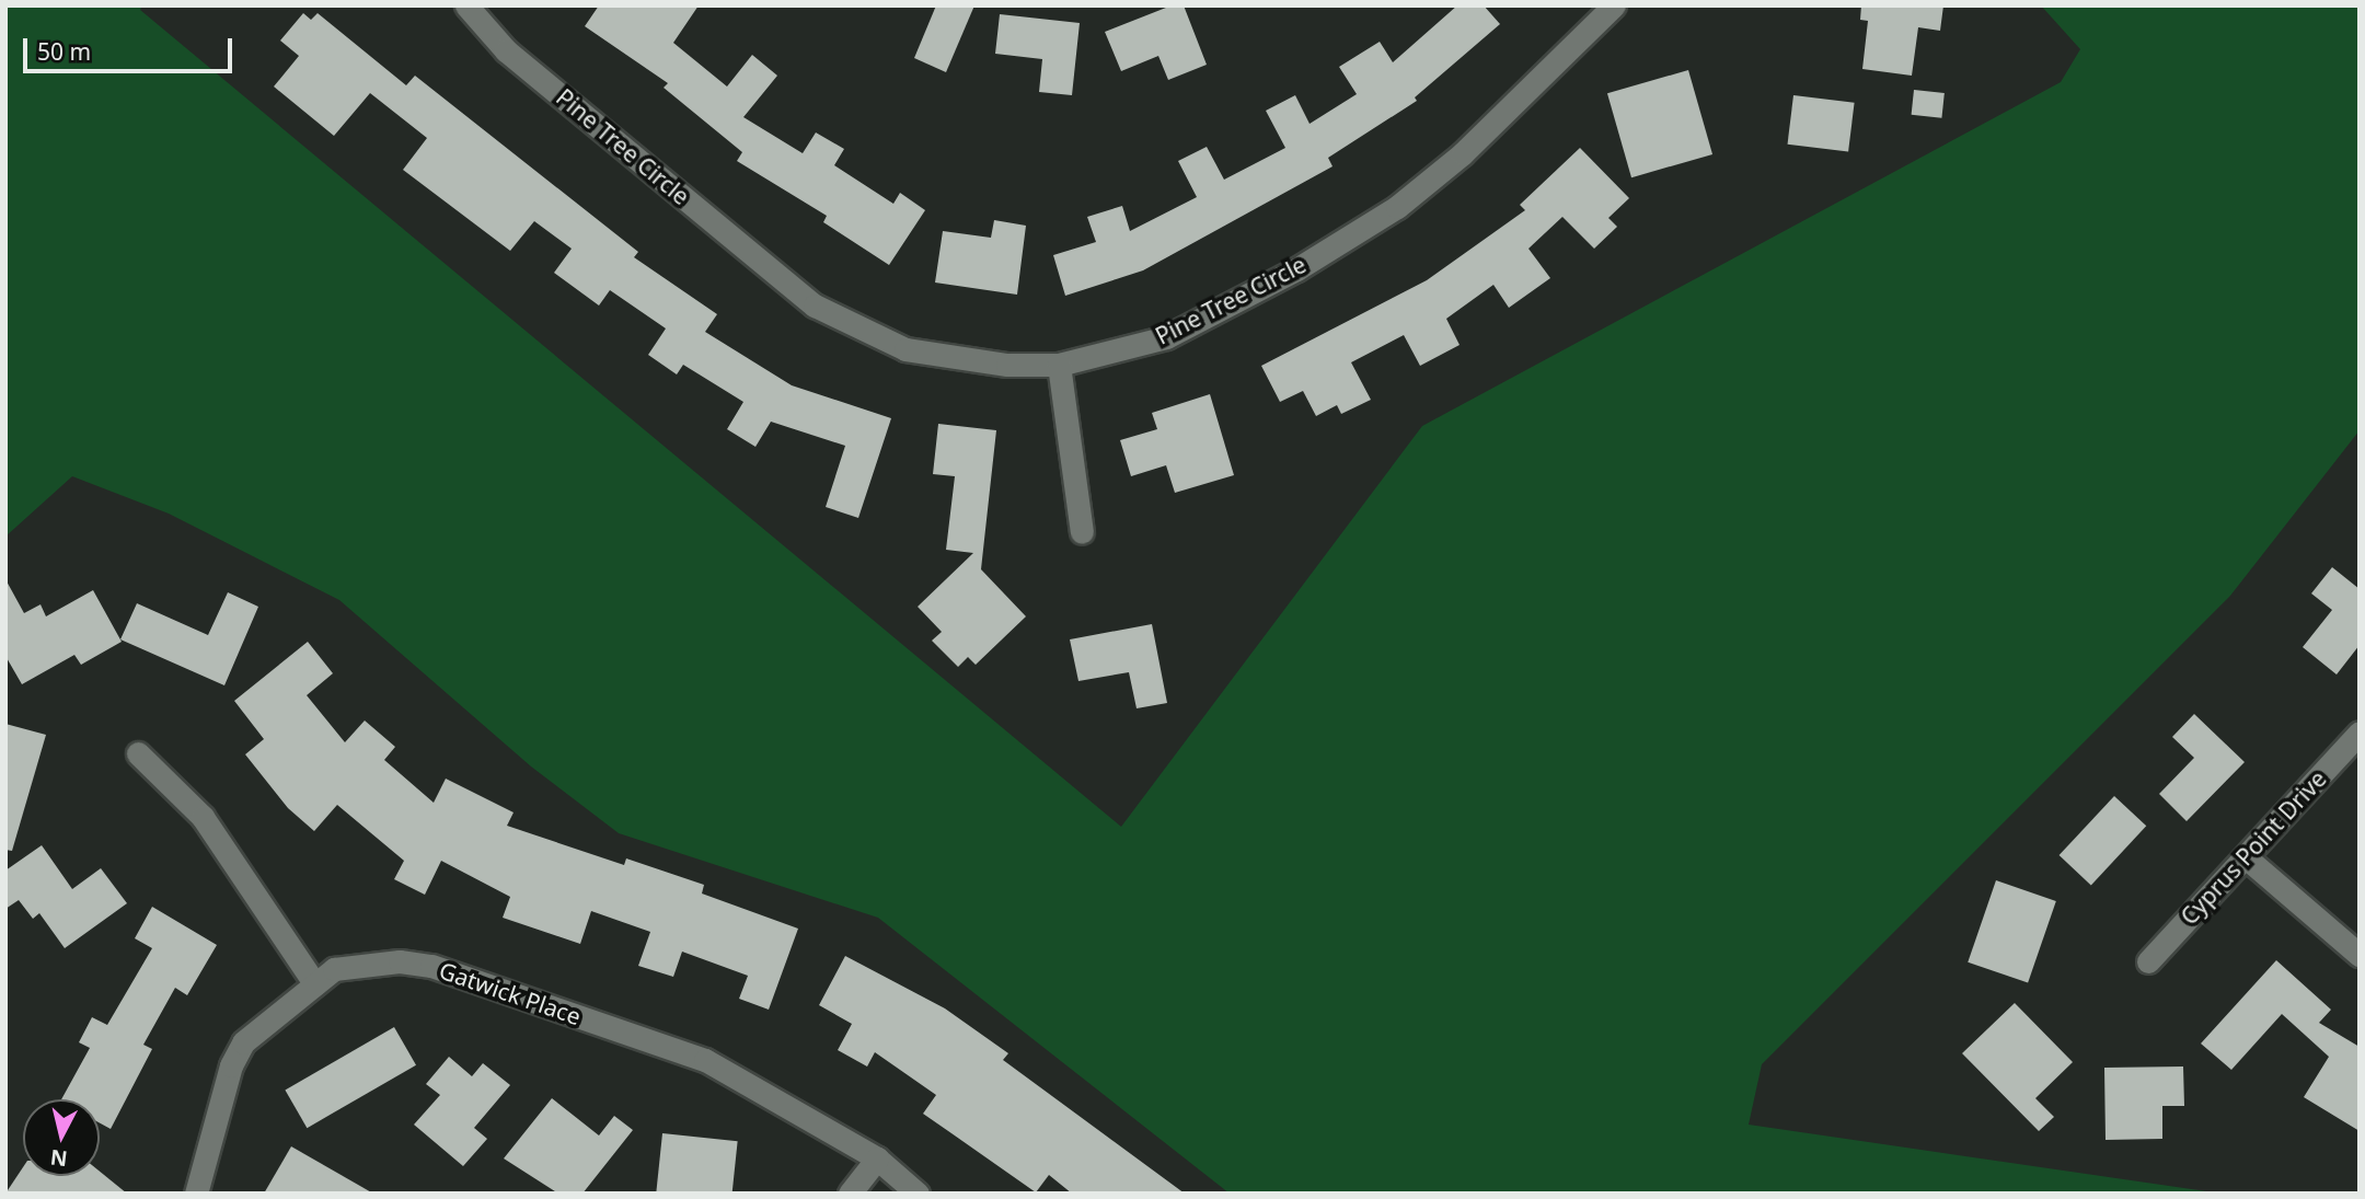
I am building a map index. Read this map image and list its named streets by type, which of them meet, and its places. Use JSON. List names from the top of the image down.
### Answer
{
  "streets": {
    "street": ["Pine Tree Circle", "Cyprus Point Drive", "Gatwick Place"]
  },
  "scale_bar": "50 m",
  "north": "bottom"
}
